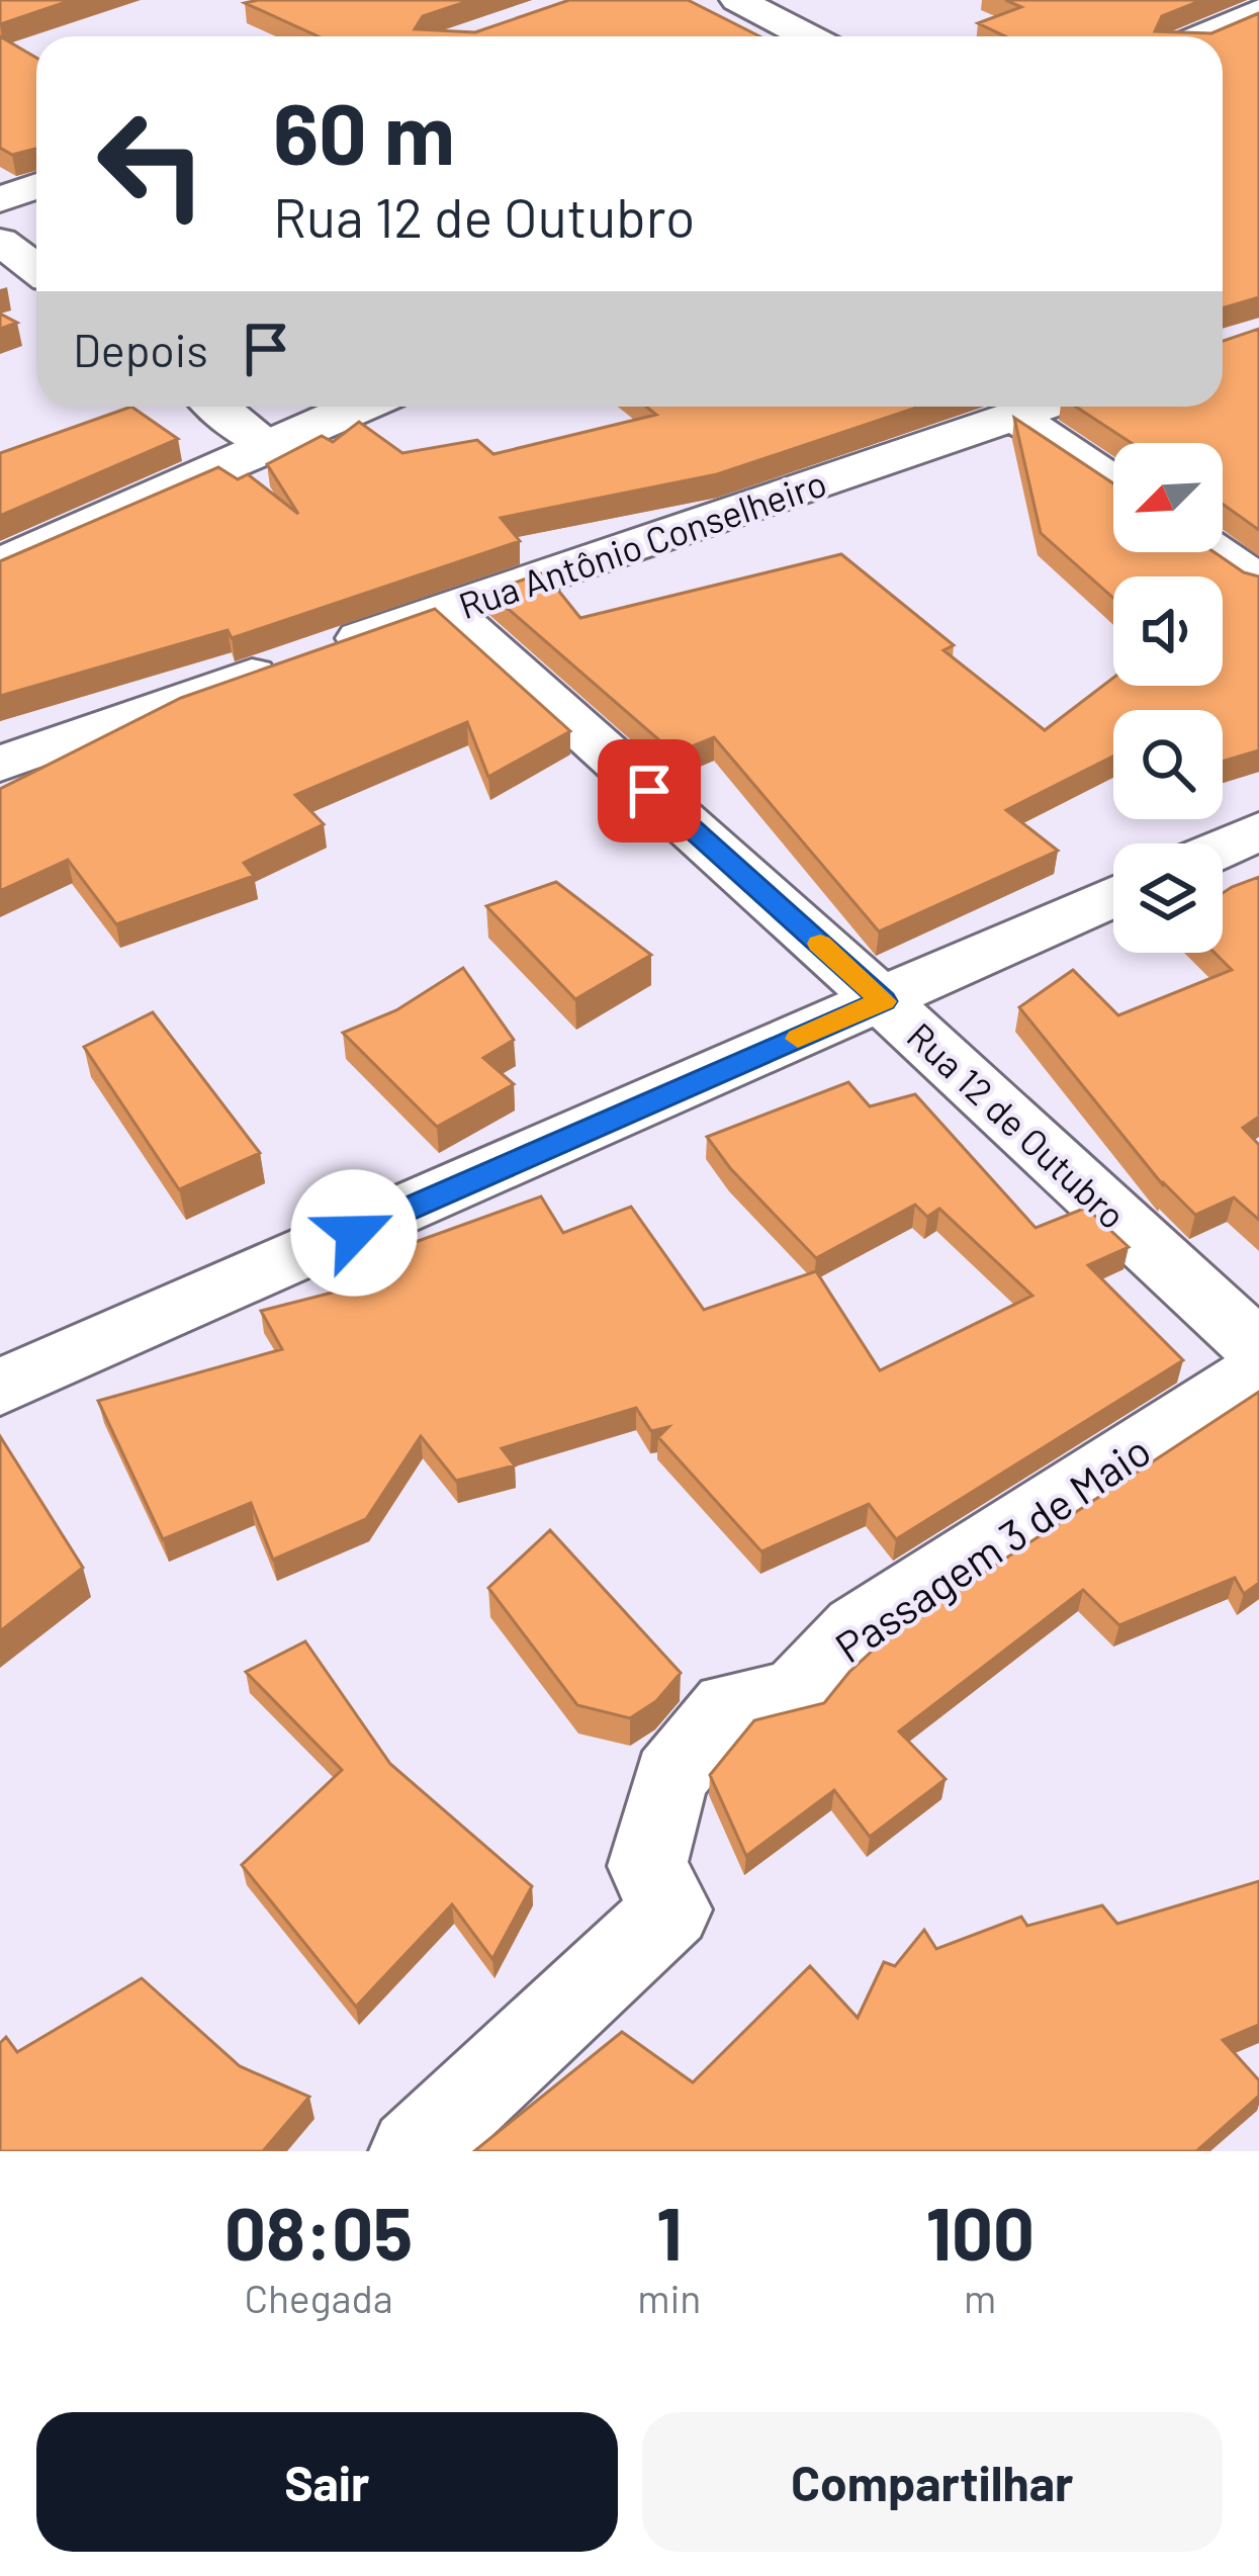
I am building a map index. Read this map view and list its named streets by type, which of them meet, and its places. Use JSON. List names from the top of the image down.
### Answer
{
  "streets": {
    "street": ["Rua Antônio Conselheiro", "Rua 12 de Outubro", "Passagem 3 de Maio"]
  },
  "crossings": [
    ["Rua Antônio Conselheiro", "Rua 12 de Outubro"]
  ],
  "north": "bottom left",
  "page": {
    "turn": ["60 m", "Rua 12 de Outubro"],
    "then": "Depois",
    "eta": [
      "08:05",
      "Chegada",
      "1",
      "min",
      "100",
      "m"
    ],
    "buttons": ["Sair", "Compartilhar"]
  }
}
